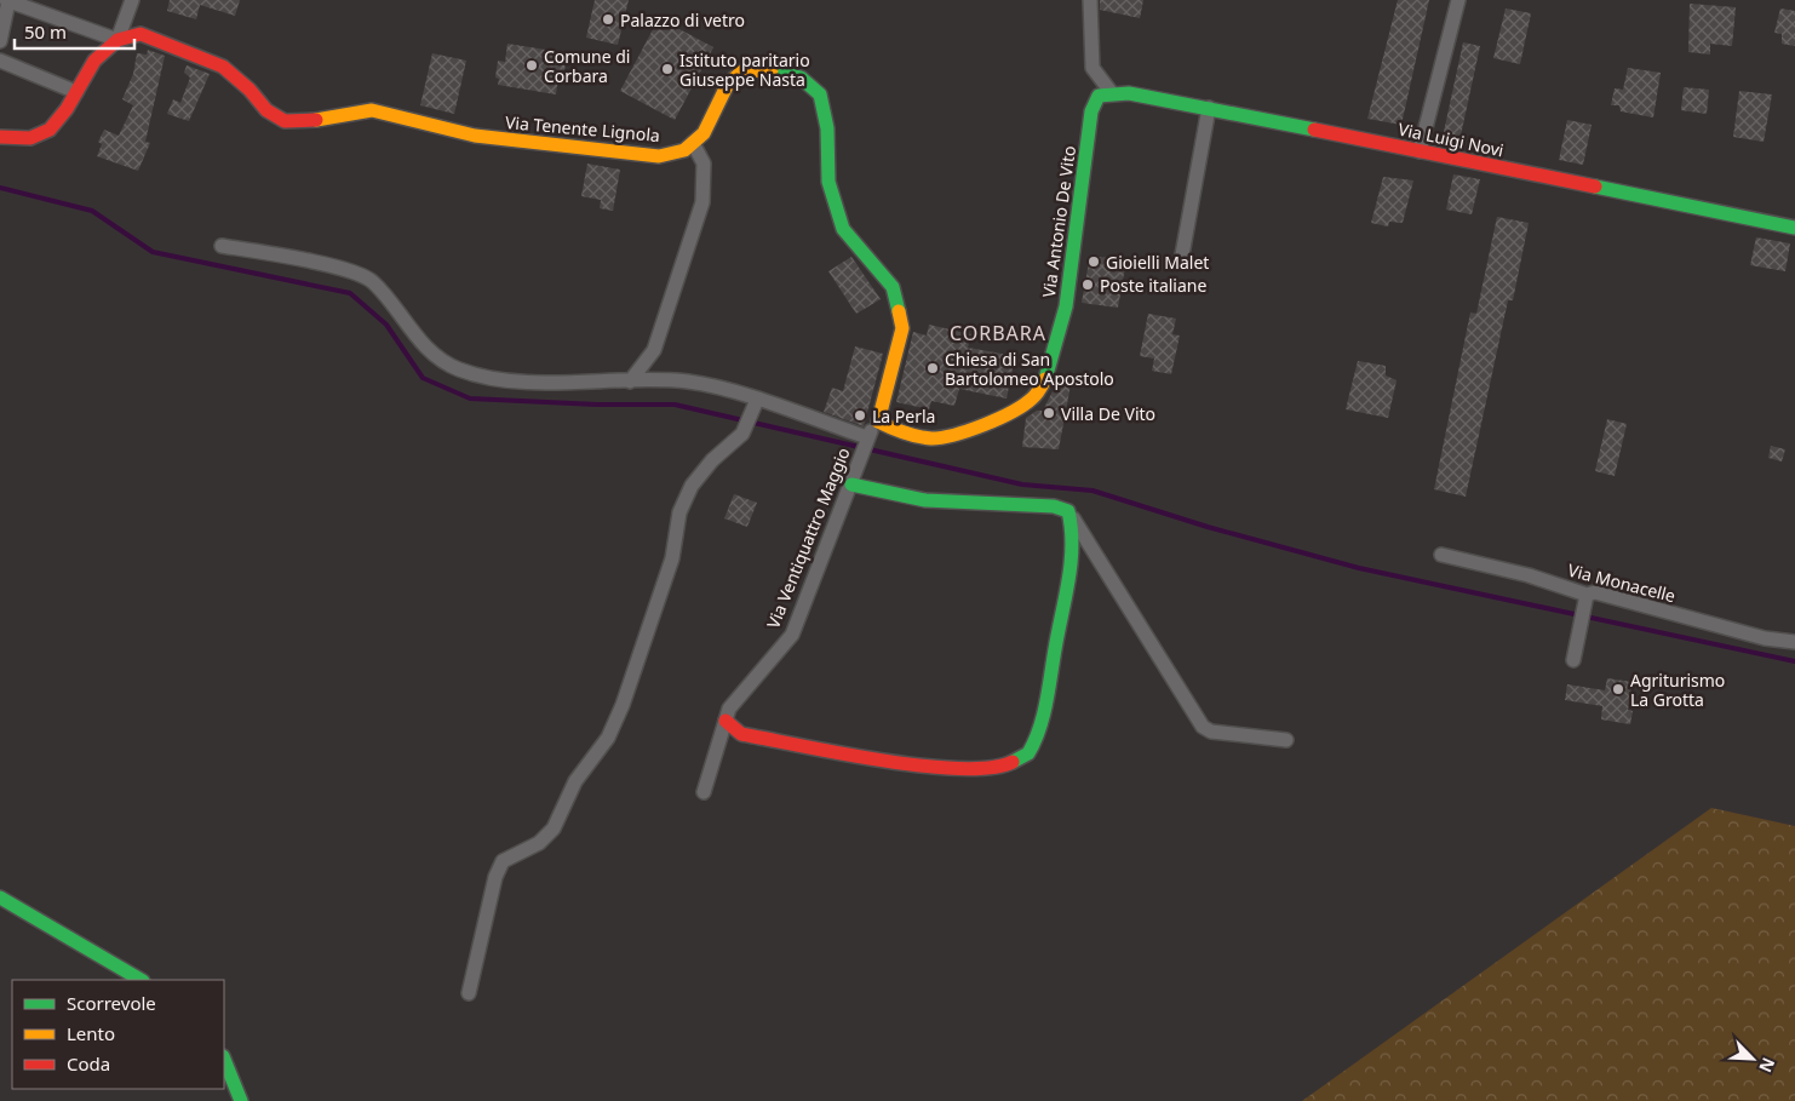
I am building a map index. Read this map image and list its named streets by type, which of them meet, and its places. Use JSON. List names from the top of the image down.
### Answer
{
  "streets": {
    "main road": ["Via Tenente Lignola", "Via Luigi Novi", "Via Antonio De Vito"],
    "street": ["Via Ventiquattro Maggio", "Via Monacelle"]
  },
  "crossings": [
    ["Via Tenente Lignola", "Via Antonio De Vito"],
    ["Via Tenente Lignola", "Via Ventiquattro Maggio"],
    ["Via Luigi Novi", "Via Antonio De Vito"],
    ["Via Antonio De Vito", "Via Ventiquattro Maggio"]
  ],
  "districts": ["CORBARA"],
  "places": [
    "Palazzo di vetro",
    "Comune di Corbara",
    "Istituto paritario Giuseppe Nasta",
    "Gioielli Malet",
    "Poste italiane",
    "Chiesa di San Bartolomeo Apostolo",
    "Villa De Vito",
    "La Perla",
    "Agriturismo La Grotta"
  ],
  "legend": ["Scorrevole", "Lento", "Coda"],
  "scale_bar": "50 m",
  "north": "bottom right"
}
